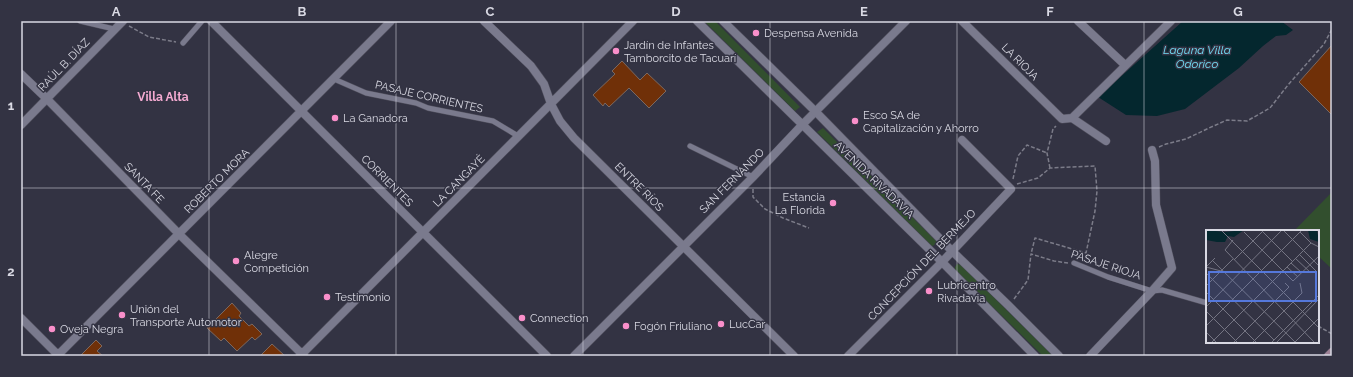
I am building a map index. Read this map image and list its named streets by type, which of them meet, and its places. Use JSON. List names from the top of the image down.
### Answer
{
  "streets": {
    "street": [
      "LA RIOJA",
      "RAÚL B. DÍAZ",
      "AVENIDA RIVADAVIA",
      "ROBERTO MORA",
      "CORRIENTES",
      "LA CANGAYÉ",
      "SAN FERNANDO",
      "SANTA FE",
      "ENTRE RÍOS",
      "CONCEPCIÓN DEL BERMEJO"
    ],
    "lane": ["PASAJE CORRIENTES", "PASAJE RIOJA"]
  },
  "crossings": [
    ["RAÚL B. DÍAZ", "SANTA FE"],
    ["PASAJE CORRIENTES", "ROBERTO MORA"],
    ["PASAJE CORRIENTES", "LA CANGAYÉ"],
    ["AVENIDA RIVADAVIA", "SAN FERNANDO"],
    ["AVENIDA RIVADAVIA", "CONCEPCIÓN DEL BERMEJO"],
    ["ROBERTO MORA", "CORRIENTES"],
    ["ROBERTO MORA", "SANTA FE"],
    ["CORRIENTES", "LA CANGAYÉ"],
    ["LA CANGAYÉ", "SANTA FE"],
    ["LA CANGAYÉ", "ENTRE RÍOS"],
    ["SAN FERNANDO", "ENTRE RÍOS"]
  ],
  "districts": ["Villa Alta"],
  "water": ["Laguna Villa Odorico"],
  "places": [
    "Despensa Avenida",
    "Jardín de Infantes Tamborcito de Tacuarí",
    "La Ganadora",
    "Esco SA de Capitalización y Ahorro",
    "Estancia La Florida",
    "Alegre Competición",
    "Lubricentro Rivadavia",
    "Testimonio",
    "Unión del Transporte Automotor",
    "Connection",
    "LucCar",
    "Fogón Friuliano",
    "Oveja Negra"
  ],
  "grid": {
    "columns": [
      "A",
      "B",
      "C",
      "D",
      "E",
      "F",
      "G"
    ],
    "rows": ["1", "2"]
  }
}
